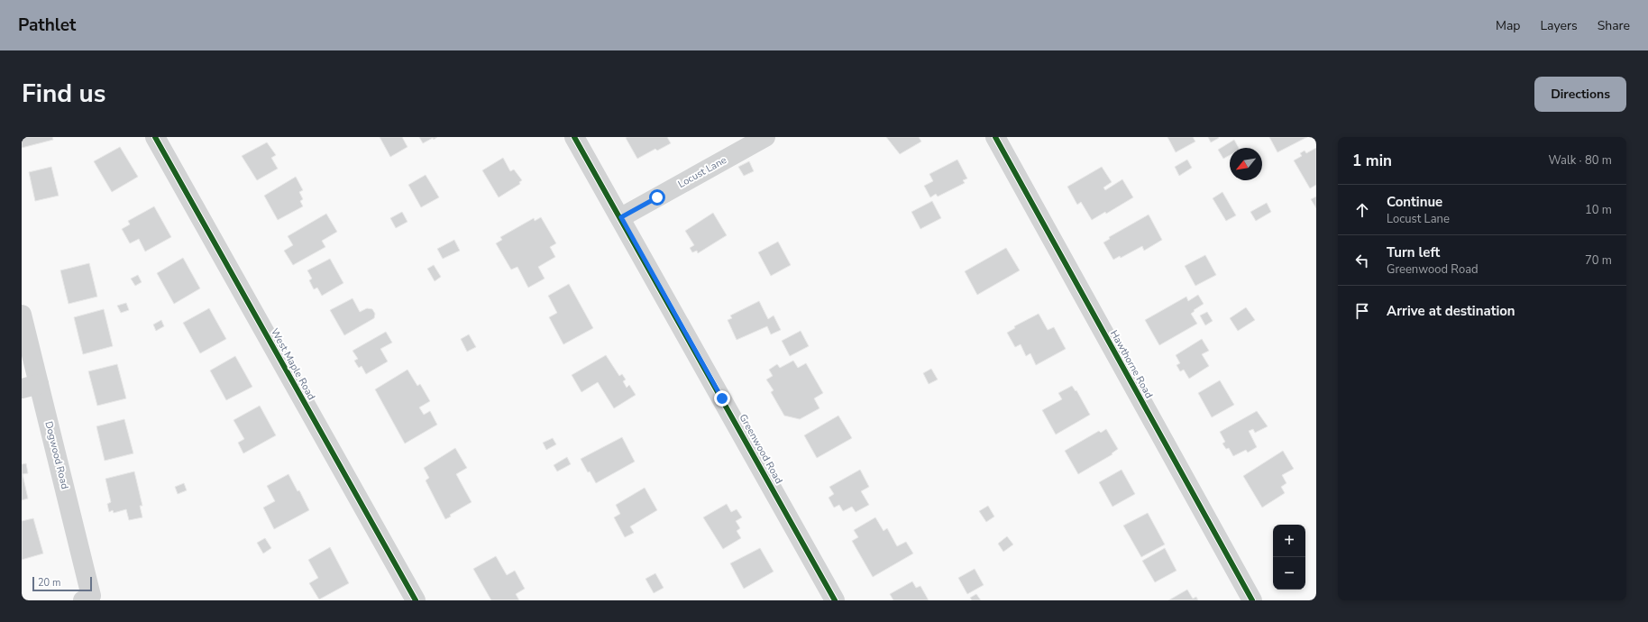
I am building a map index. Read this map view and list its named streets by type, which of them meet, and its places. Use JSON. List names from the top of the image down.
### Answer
{
  "streets": {
    "street": [
      "Locust Lane",
      "West Maple Road",
      "Hawthorne Road",
      "Greenwood Road",
      "Dogwood Road"
    ]
  },
  "crossings": [
    ["Locust Lane", "Greenwood Road"]
  ],
  "scale_bar": "20 m",
  "north": "bottom left",
  "page": {
    "header": "Pathlet",
    "nav": ["Map", "Layers", "Share"],
    "title": "Find us",
    "buttons": "Directions",
    "heading": ["1 min", "Walk · 80 m"],
    "list": [
      ["Continue", "Locust Lane", "10 m"],
      ["Turn left", "Greenwood Road", "70 m"],
      "Arrive at destination"
    ],
    "map_buttons": ["+", "−"],
    "scale": "20 m"
  }
}
